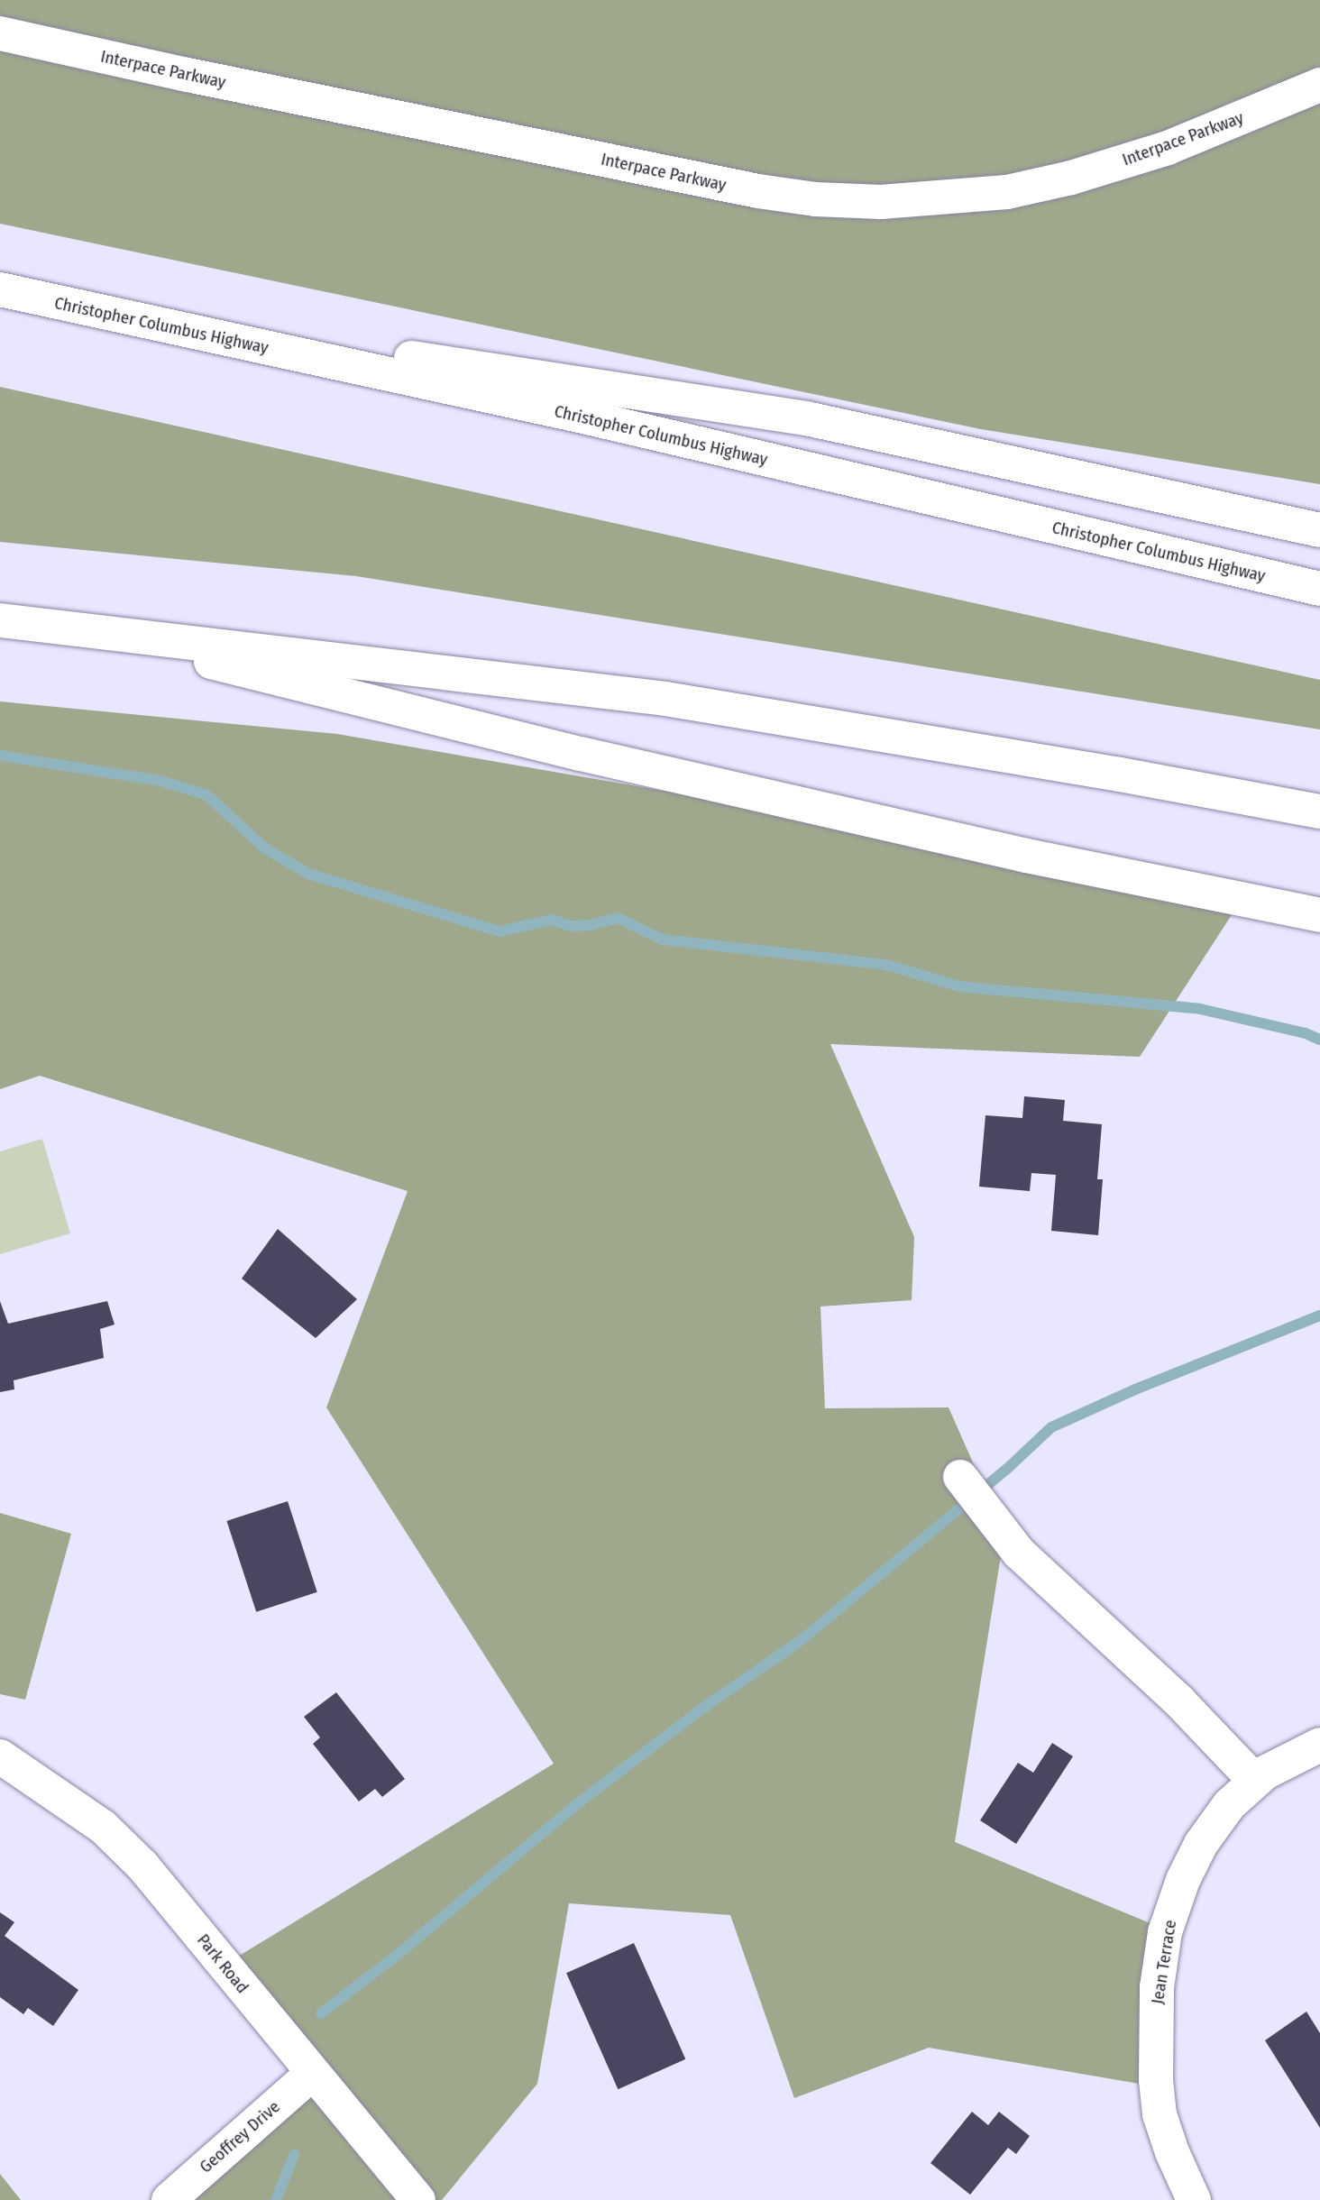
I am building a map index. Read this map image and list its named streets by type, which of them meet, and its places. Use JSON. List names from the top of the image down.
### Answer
{
  "streets": {
    "main road": [
      "Interpace Parkway",
      "Christopher Columbus Highway",
      "Jean Terrace",
      "Park Road",
      "Geoffrey Drive"
    ]
  },
  "crossings": [
    ["Park Road", "Geoffrey Drive"]
  ]
}
